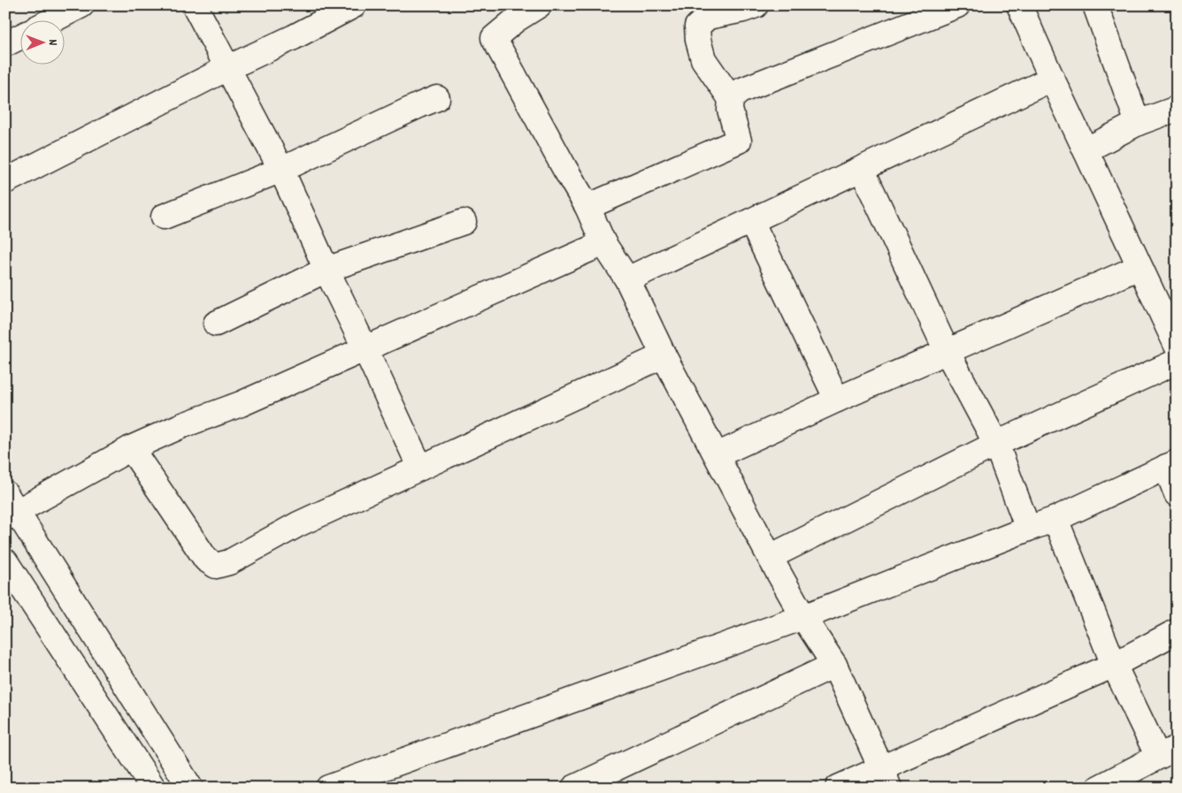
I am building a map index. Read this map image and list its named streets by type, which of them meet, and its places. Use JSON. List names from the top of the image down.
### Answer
{
  "north": "right"
}
